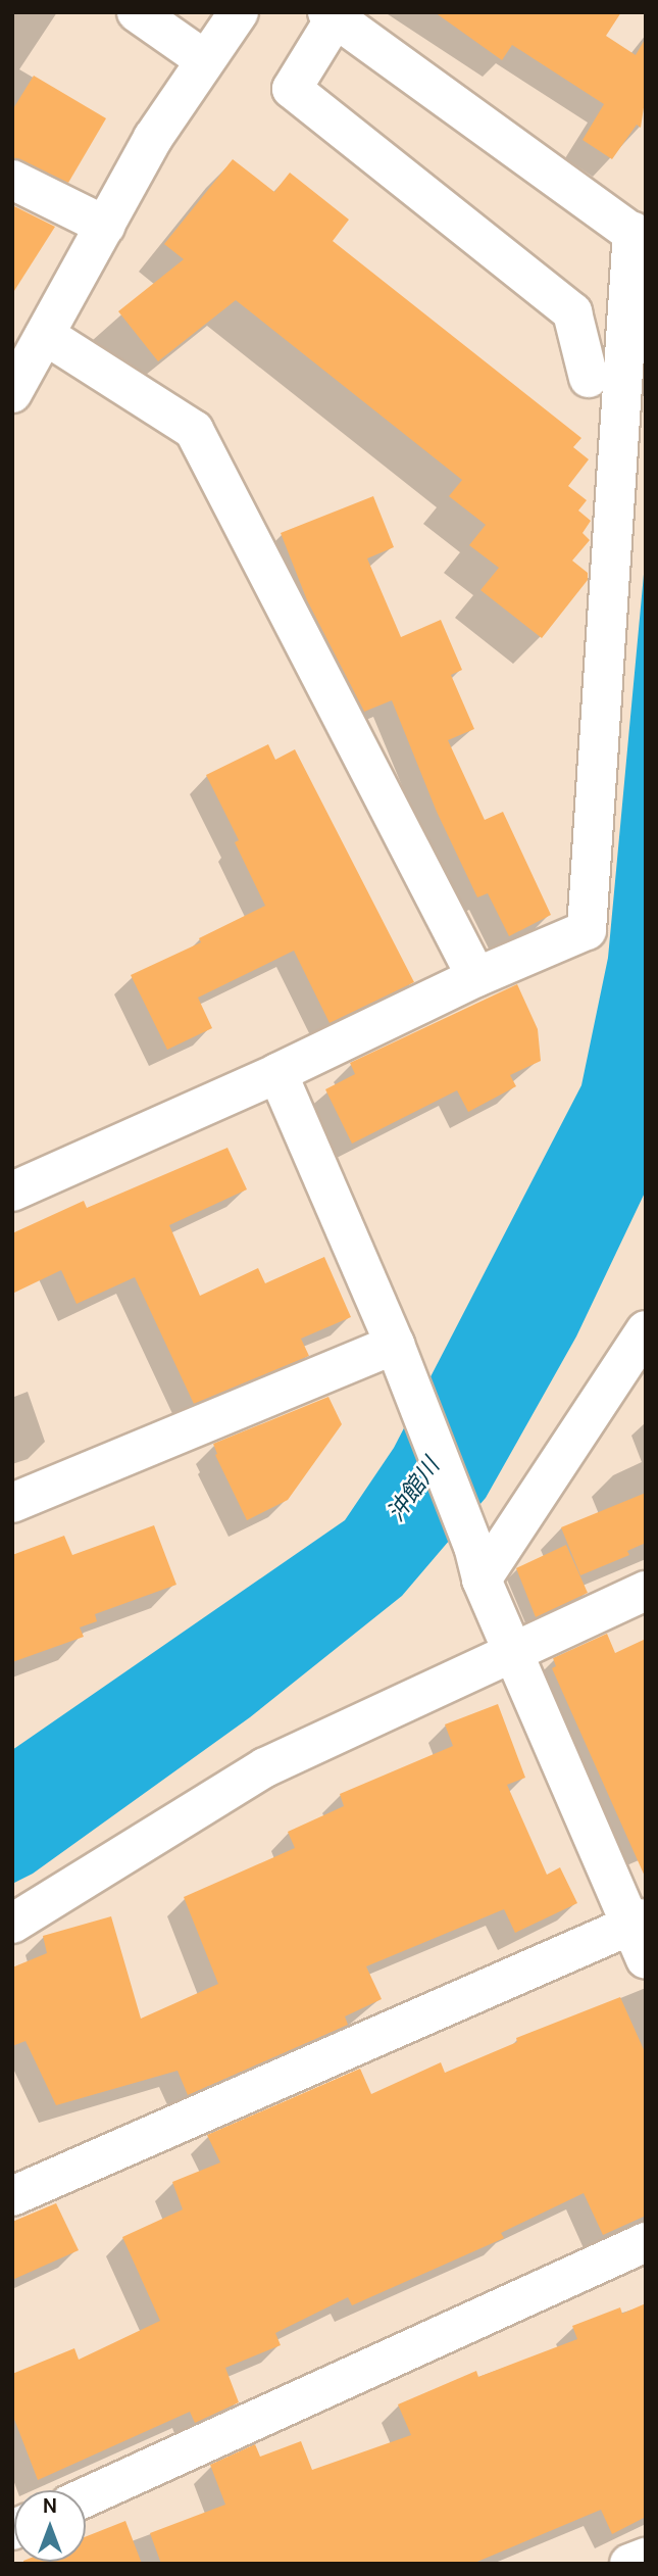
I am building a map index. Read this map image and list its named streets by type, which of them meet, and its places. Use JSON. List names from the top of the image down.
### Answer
{
  "water": ["沖館川"],
  "north": "top"
}
